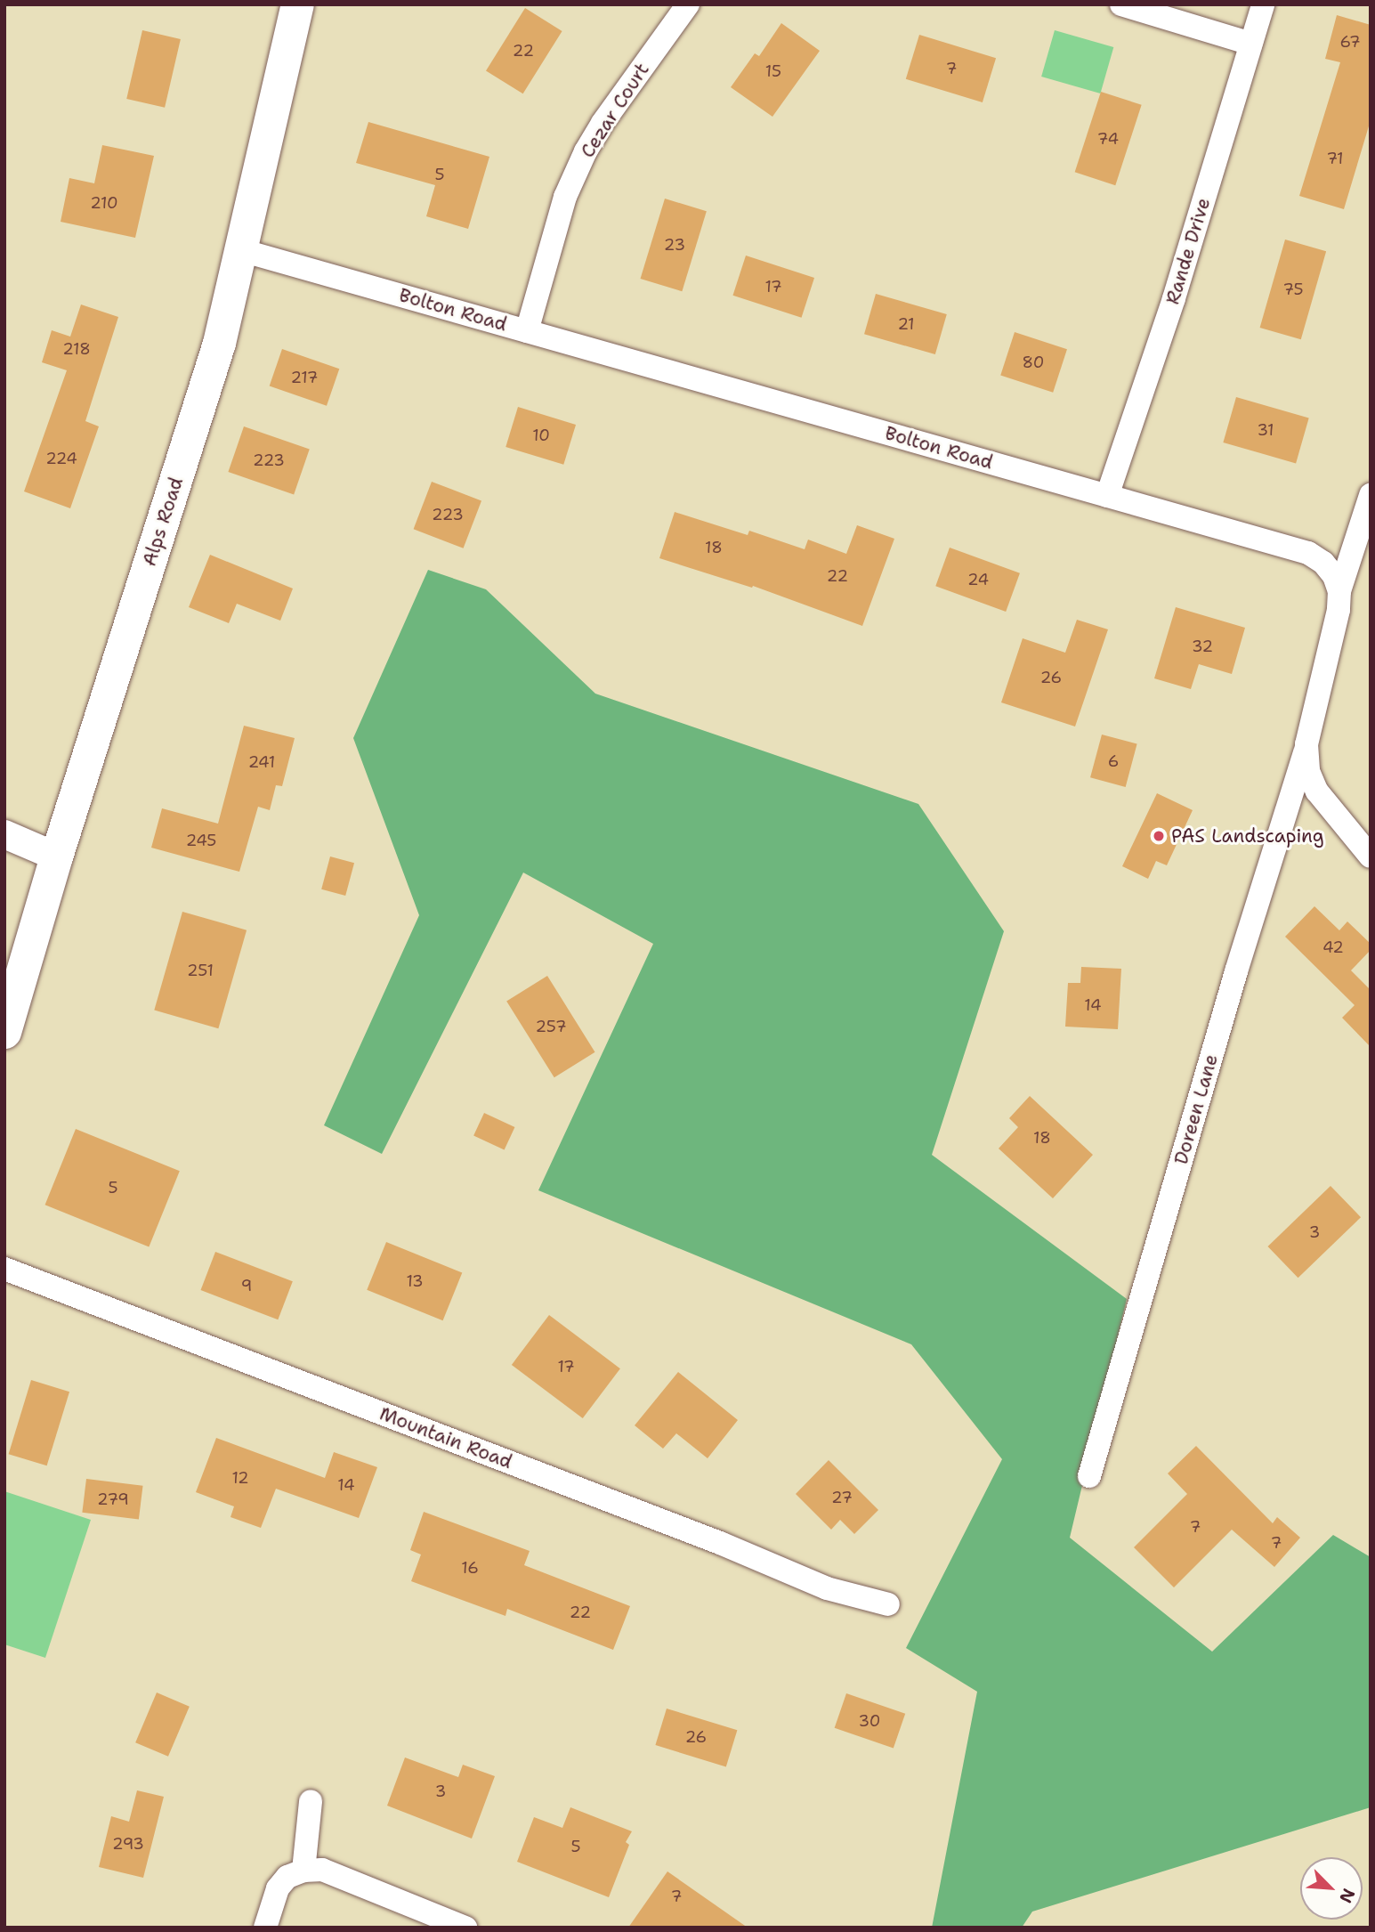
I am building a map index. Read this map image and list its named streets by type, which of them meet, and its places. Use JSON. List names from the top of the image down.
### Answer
{
  "streets": {
    "main road": ["Alps Road"],
    "street": [
      "Cezar Court",
      "Rande Drive",
      "Bolton Road",
      "Doreen Lane",
      "Mountain Road"
    ]
  },
  "crossings": [
    ["Cezar Court", "Bolton Road"],
    ["Rande Drive", "Bolton Road"],
    ["Bolton Road", "Alps Road"]
  ],
  "places": ["PAS Landscaping"],
  "house_numbers": [
    "67",
    "22",
    "7",
    "15",
    "74",
    "71",
    "5",
    "210",
    "23",
    "17",
    "75",
    "21",
    "218",
    "80",
    "217",
    "31",
    "10",
    "224",
    "223",
    "223",
    "18",
    "22",
    "24",
    "32",
    "26",
    "6",
    "241",
    "245",
    "42",
    "251",
    "14",
    "257",
    "18",
    "5",
    "3",
    "13",
    "9",
    "17",
    "12",
    "14",
    "27",
    "279",
    "7",
    "7",
    "16",
    "22",
    "30",
    "26",
    "3",
    "293",
    "5",
    "7"
  ],
  "north": "bottom right"
}
